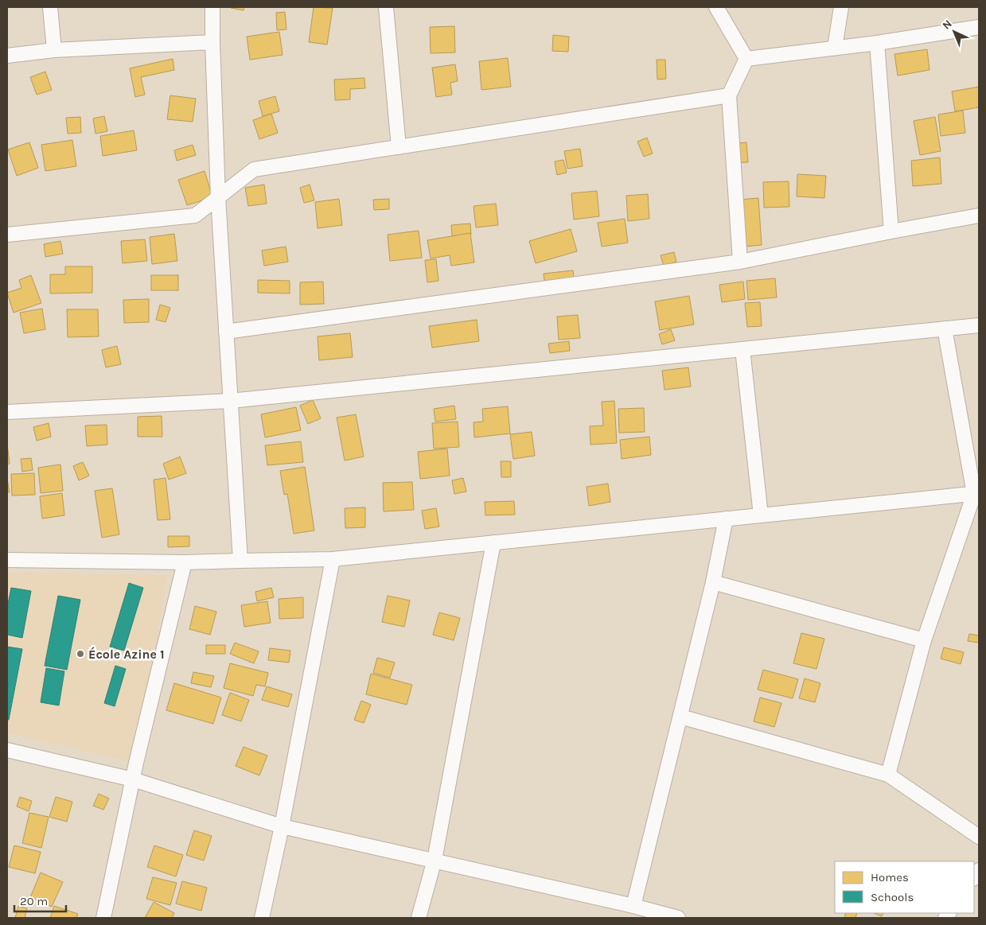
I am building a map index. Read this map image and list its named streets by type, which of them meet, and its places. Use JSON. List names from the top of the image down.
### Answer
{
  "places": ["École Azine 1"],
  "legend": ["Homes", "Schools"],
  "scale_bar": "20 m",
  "north": "top left"
}
